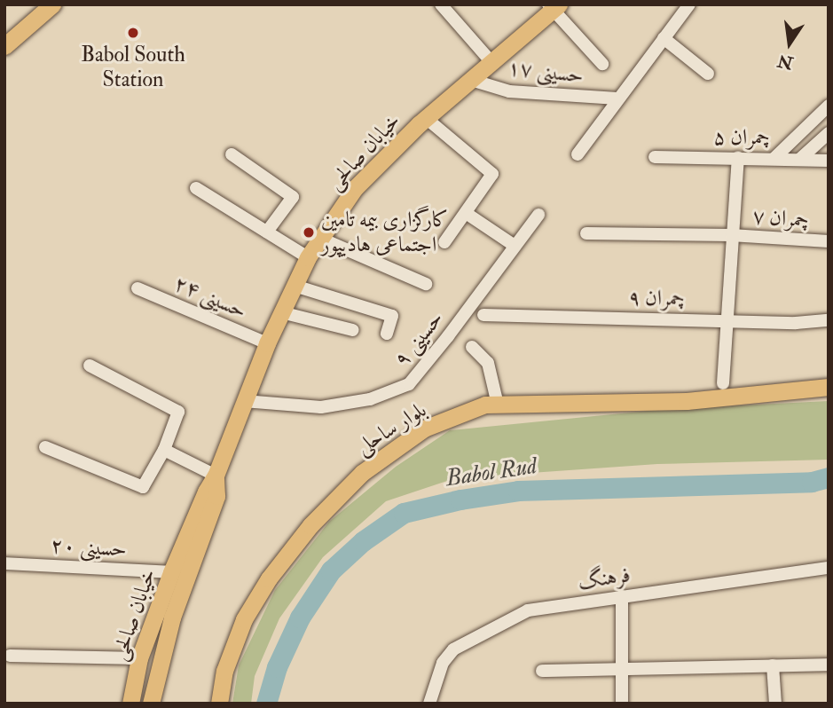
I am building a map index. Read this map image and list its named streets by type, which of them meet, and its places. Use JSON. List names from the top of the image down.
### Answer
{
  "streets": {
    "main road": ["خيابان صالحی", "بلوار ساحلی"],
    "street": [
      "حسینی ۱۷",
      "چمران ۵",
      "چمران ۷",
      "حسینی ۲۴",
      "چمران ۹",
      "حسینی ٩",
      "حسینی ٢٠",
      "فرهنگ"
    ]
  },
  "crossings": [
    ["حسینی ۱۷", "خيابان صالحی"],
    ["خيابان صالحی", "حسینی ۲۴"],
    ["خيابان صالحی", "حسینی ٩"],
    ["خيابان صالحی", "حسینی ٢٠"]
  ],
  "water": ["Babol Rud"],
  "places": ["Babol South Station", "کارگزاری بیمه تامین اجتماعی هادیپور"],
  "north": "bottom"
}
